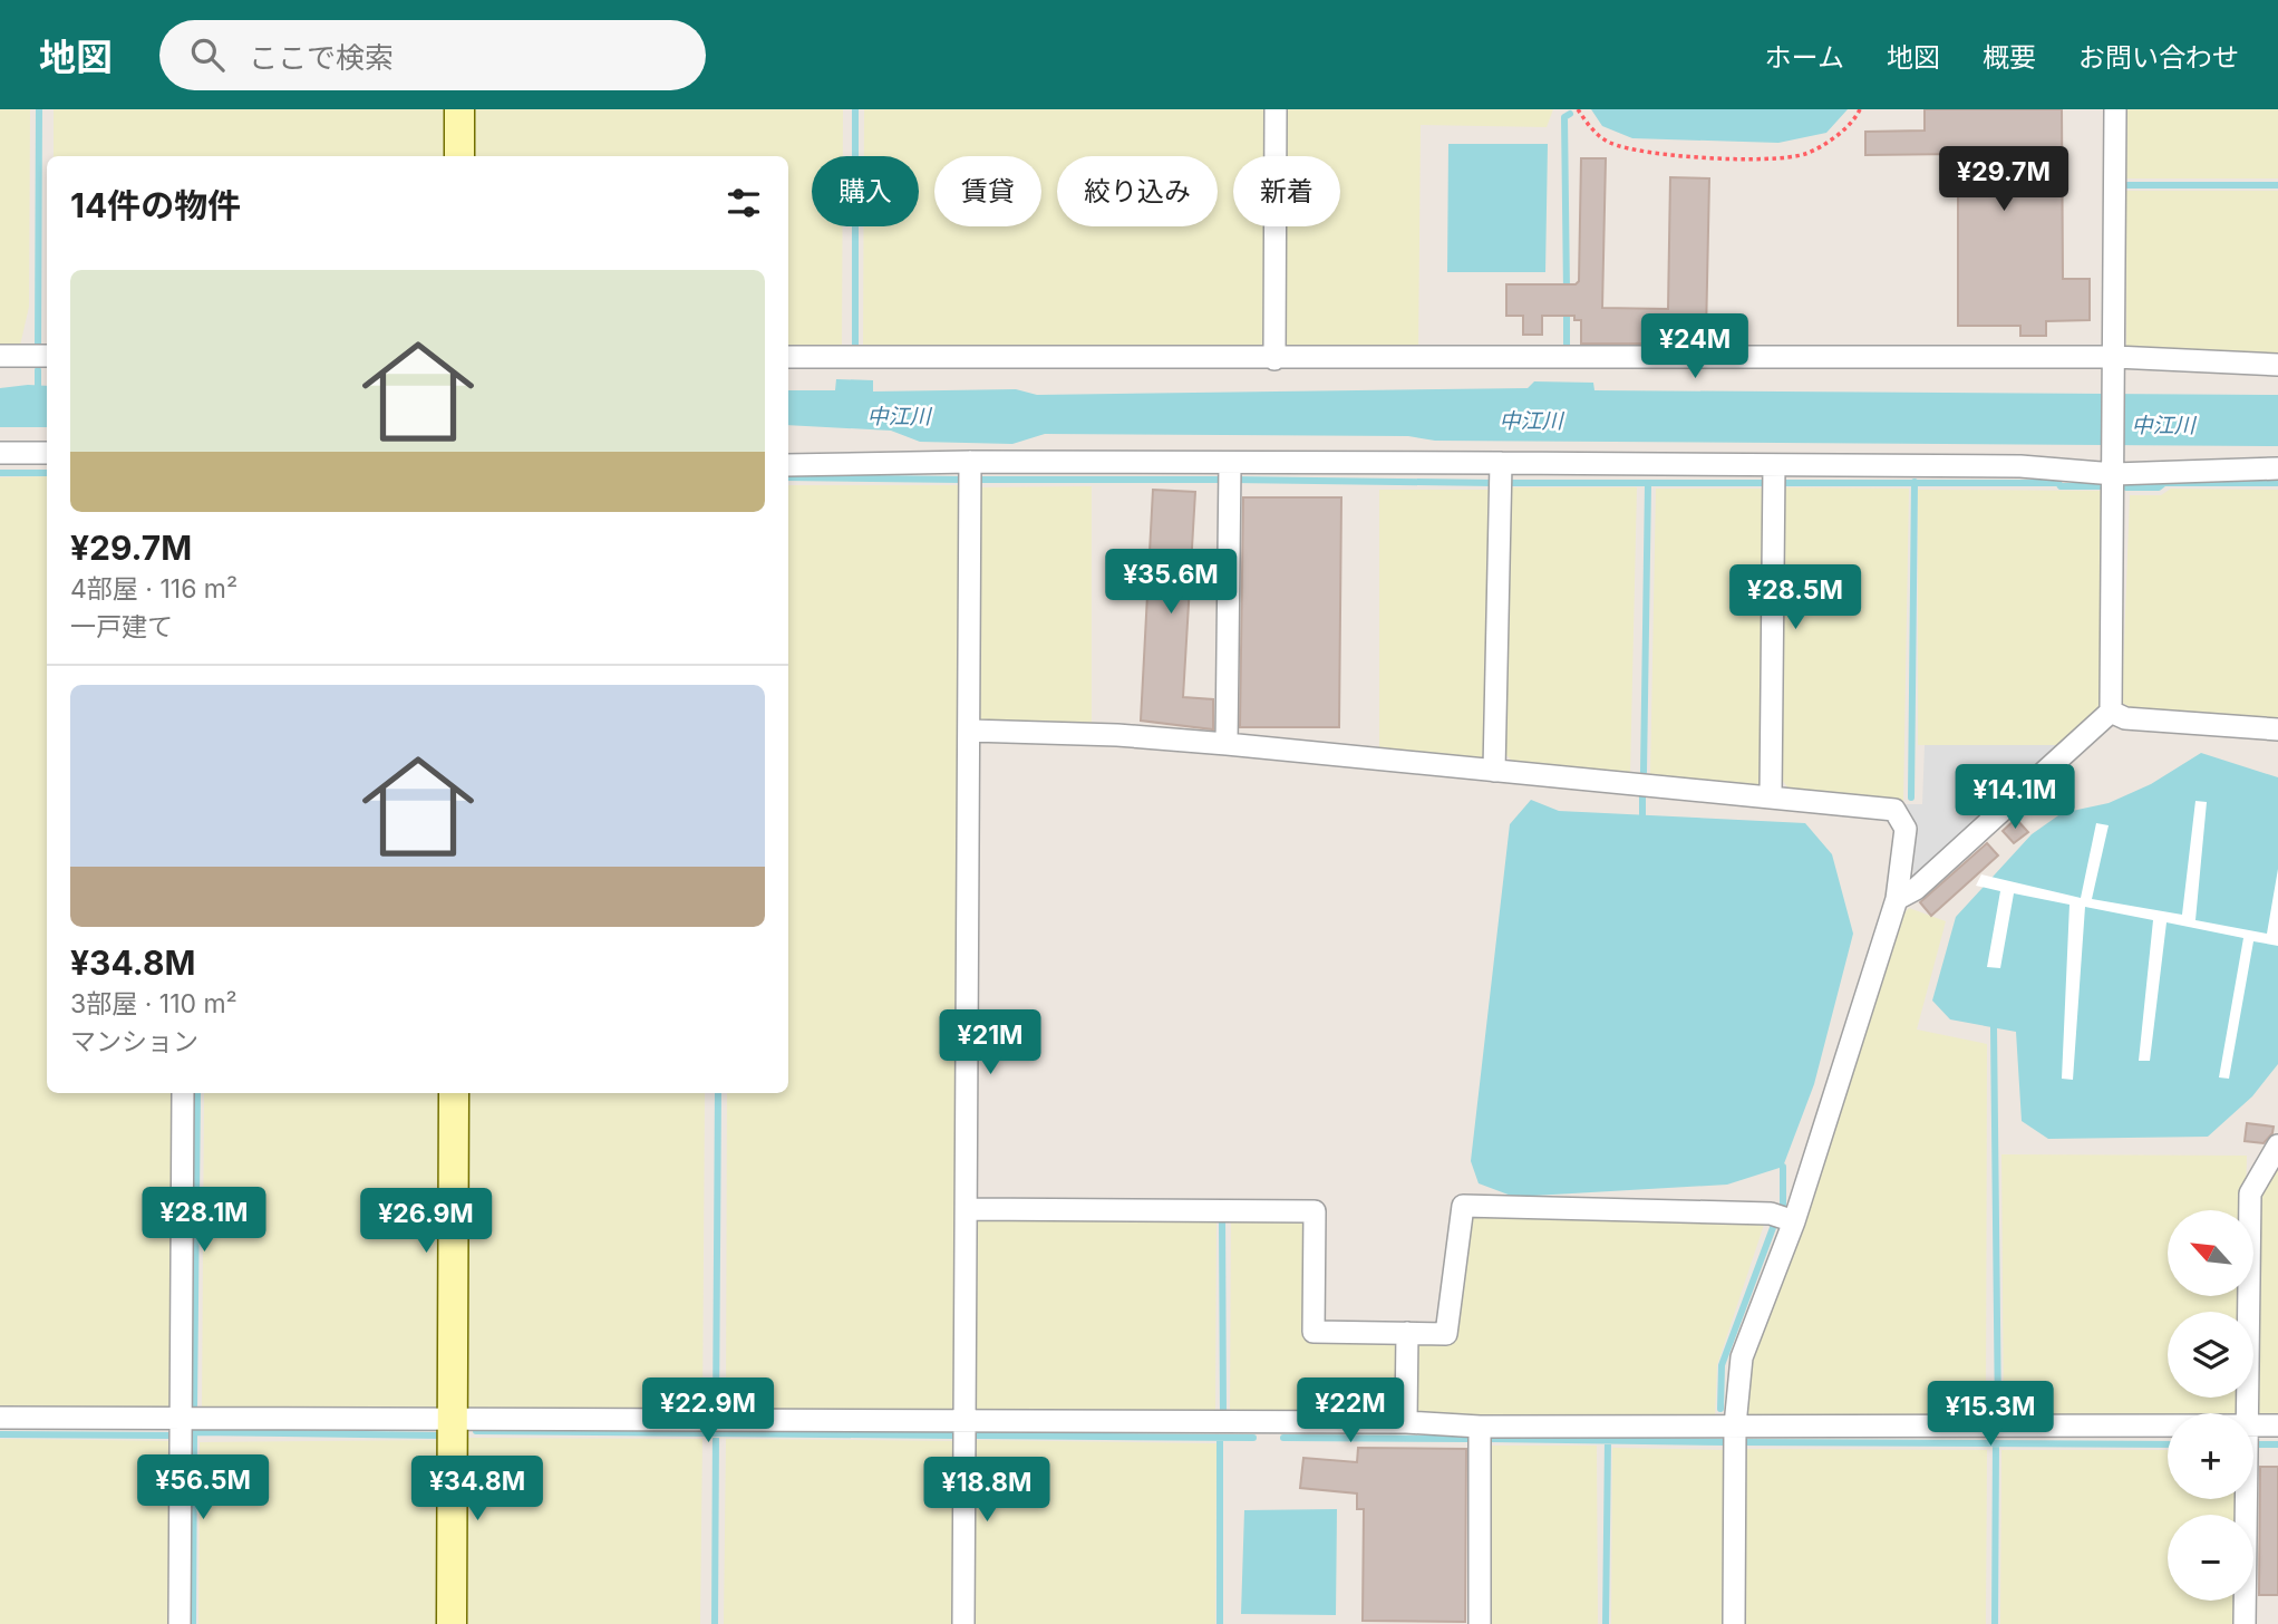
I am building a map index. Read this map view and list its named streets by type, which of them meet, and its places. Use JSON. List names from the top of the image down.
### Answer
{
  "water": ["中江川"],
  "north": "top left",
  "page": {
    "header": "地図",
    "search": "ここで検索",
    "nav": [
      "ホーム",
      "地図",
      "概要",
      "お問い合わせ"
    ],
    "price": [
      "¥29.7M",
      "¥24M",
      "¥35.6M",
      "¥28.5M",
      "¥14.1M",
      "¥21M",
      "¥28.1M",
      "¥26.9M",
      "¥22.9M",
      "¥22M",
      "¥15.3M",
      "¥56.5M",
      "¥34.8M",
      "¥18.8M"
    ],
    "chip": [
      "購入",
      "賃貸",
      "絞り込み",
      "新着"
    ],
    "heading": "14件の物件",
    "list": [
      {
        "name": "¥29.7M",
        "note": "4部屋 · 116 m² · 一戸建て"
      },
      {
        "name": "¥34.8M",
        "note": "3部屋 · 110 m² · マンション"
      }
    ],
    "map_buttons": ["+", "−"]
  }
}
